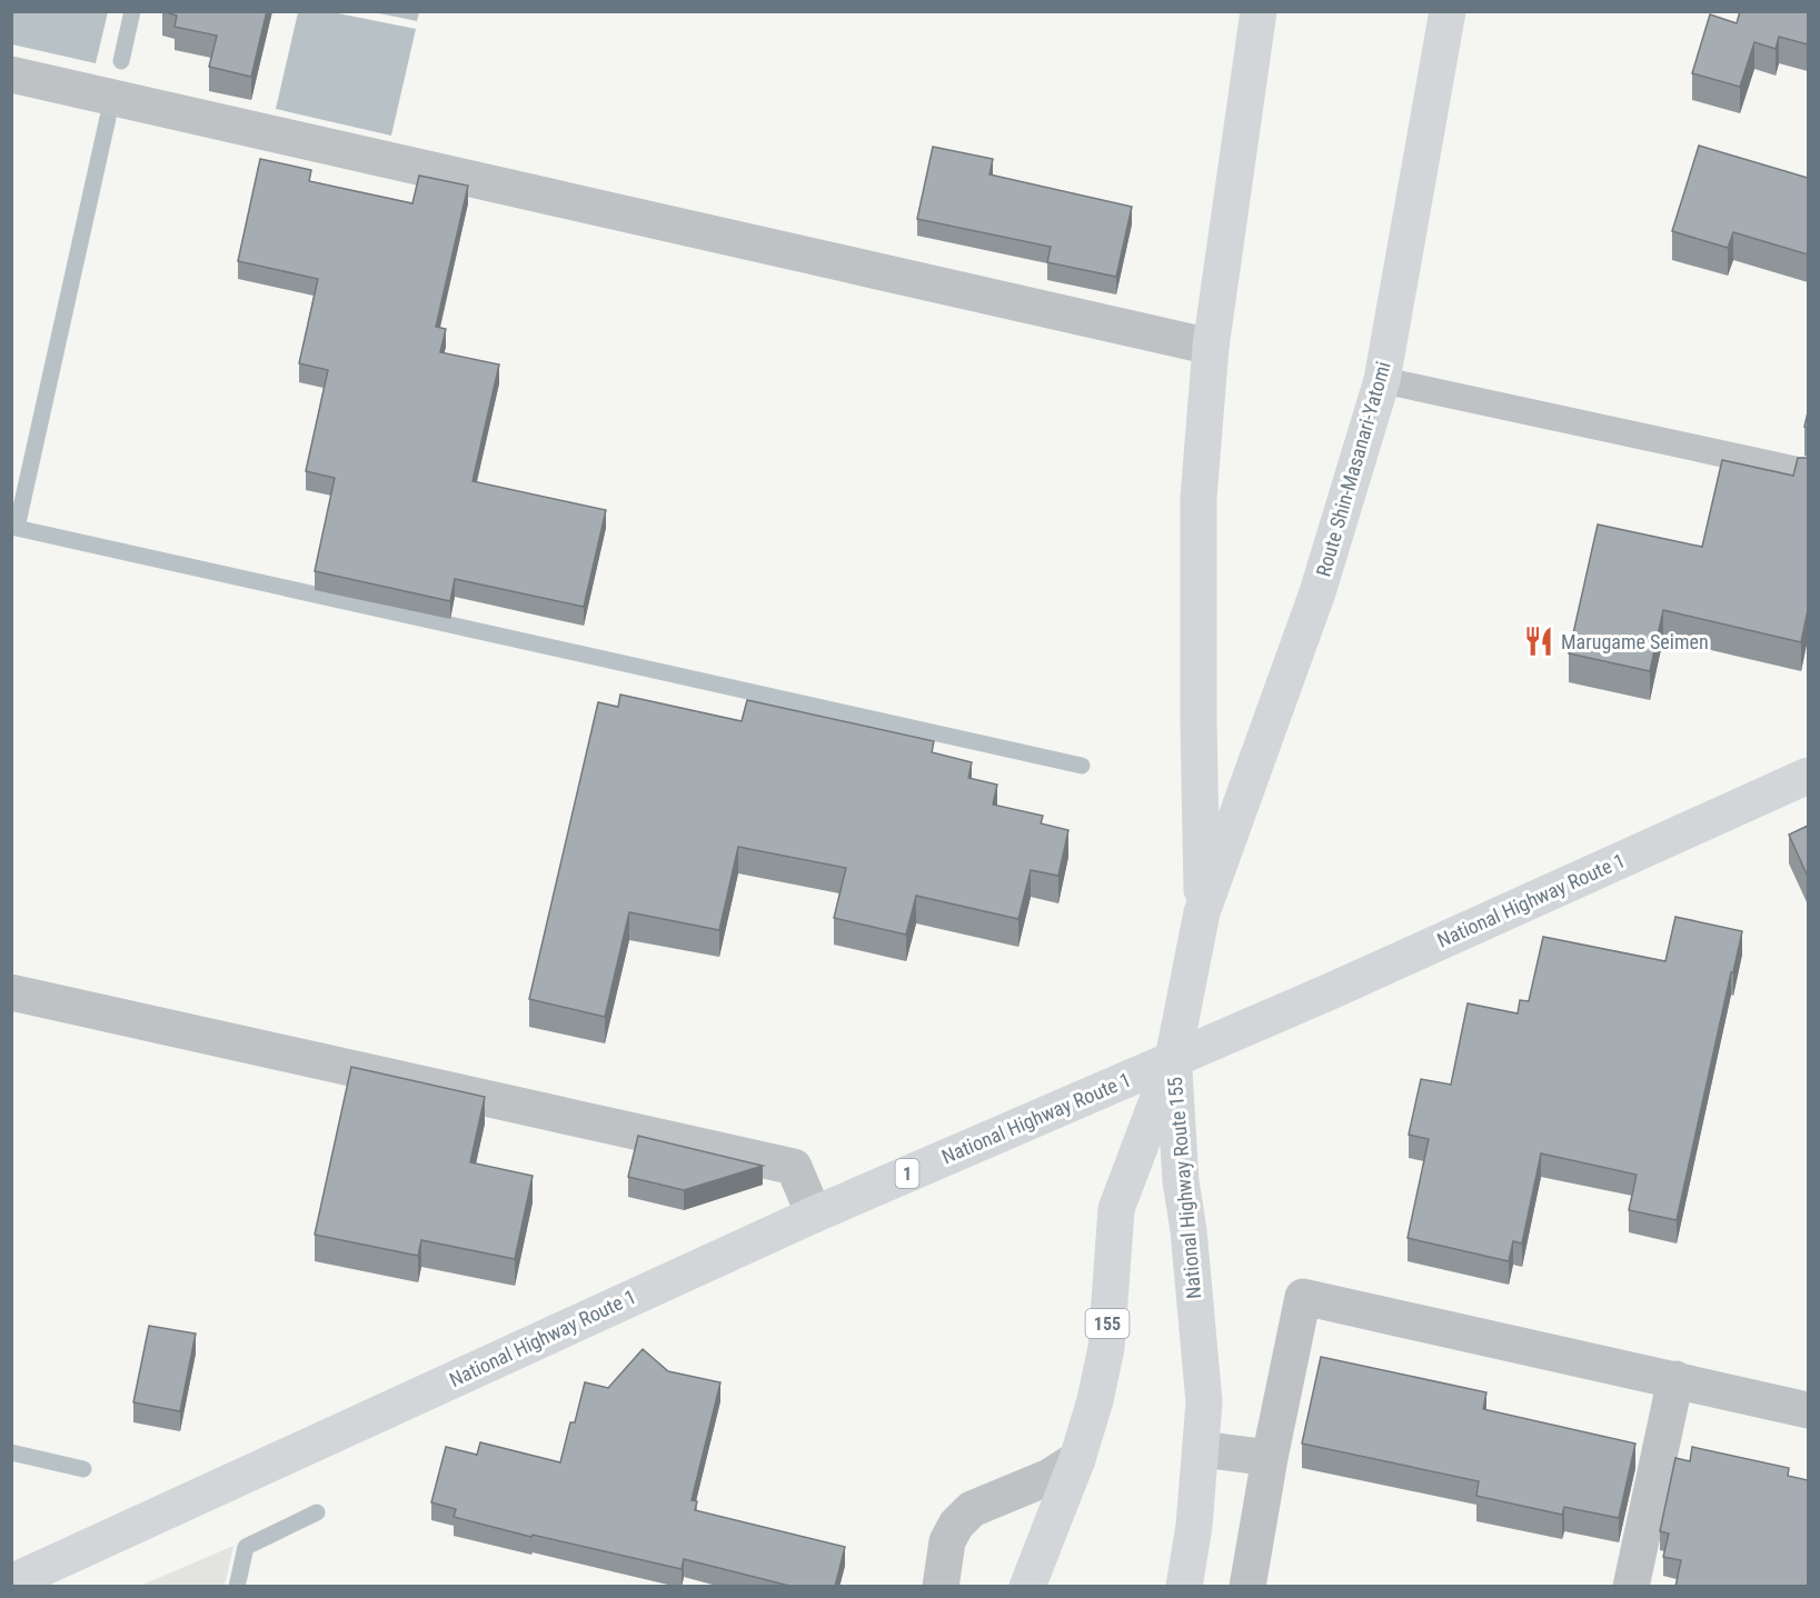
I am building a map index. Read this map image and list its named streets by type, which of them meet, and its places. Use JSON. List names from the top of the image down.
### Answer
{
  "streets": {
    "main road": [
      "Route Shin-Masanari-Yatomi",
      "National Highway Route 1",
      "1",
      "National Highway Route 155",
      "155"
    ]
  },
  "crossings": [
    ["Route Shin-Masanari-Yatomi", "National Highway Route 1"],
    ["Route Shin-Masanari-Yatomi", "National Highway Route 155"],
    ["National Highway Route 1", "National Highway Route 155"]
  ],
  "places": {
    "restaurant": ["Marugame Seimen"]
  }
}
